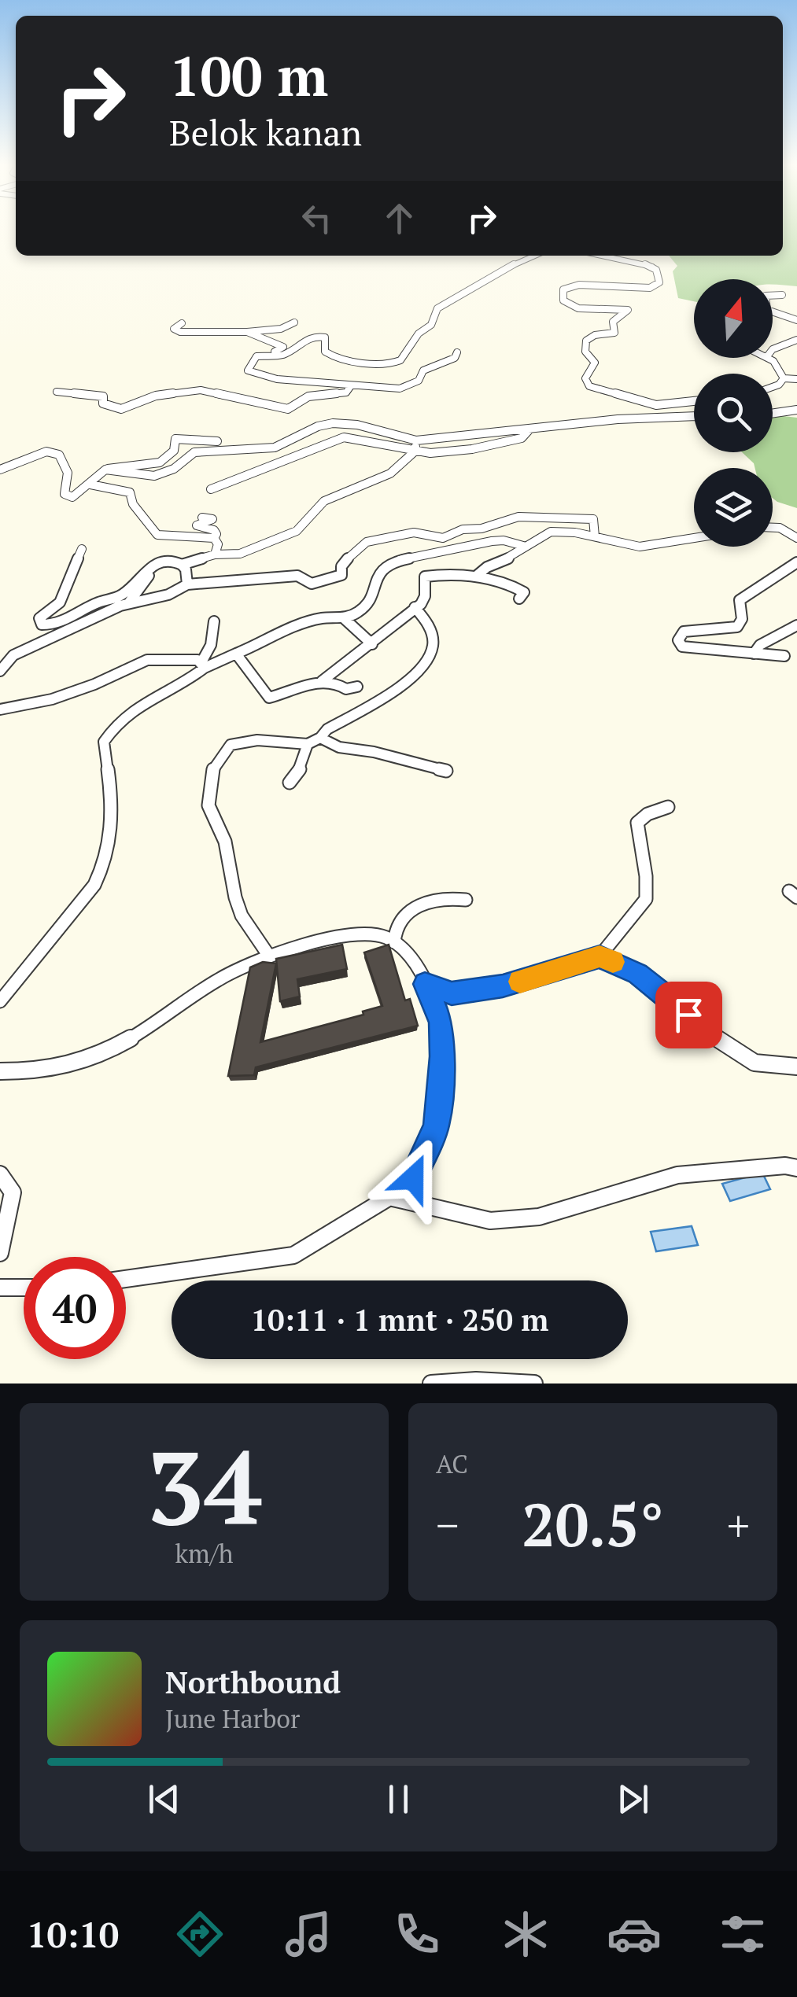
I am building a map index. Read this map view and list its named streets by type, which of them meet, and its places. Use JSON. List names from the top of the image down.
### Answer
{
  "north": "top",
  "page": {
    "turn": ["100 m", "Belok kanan"],
    "limit": "40",
    "trip": "10:11 · 1 mnt · 250 m",
    "tile": [
      ["34", "km/h"],
      "AC"
    ],
    "heat": ["−", "20.5°", "+"],
    "song": ["Northbound", "June Harbor"],
    "tabs": "10:10"
  }
}
